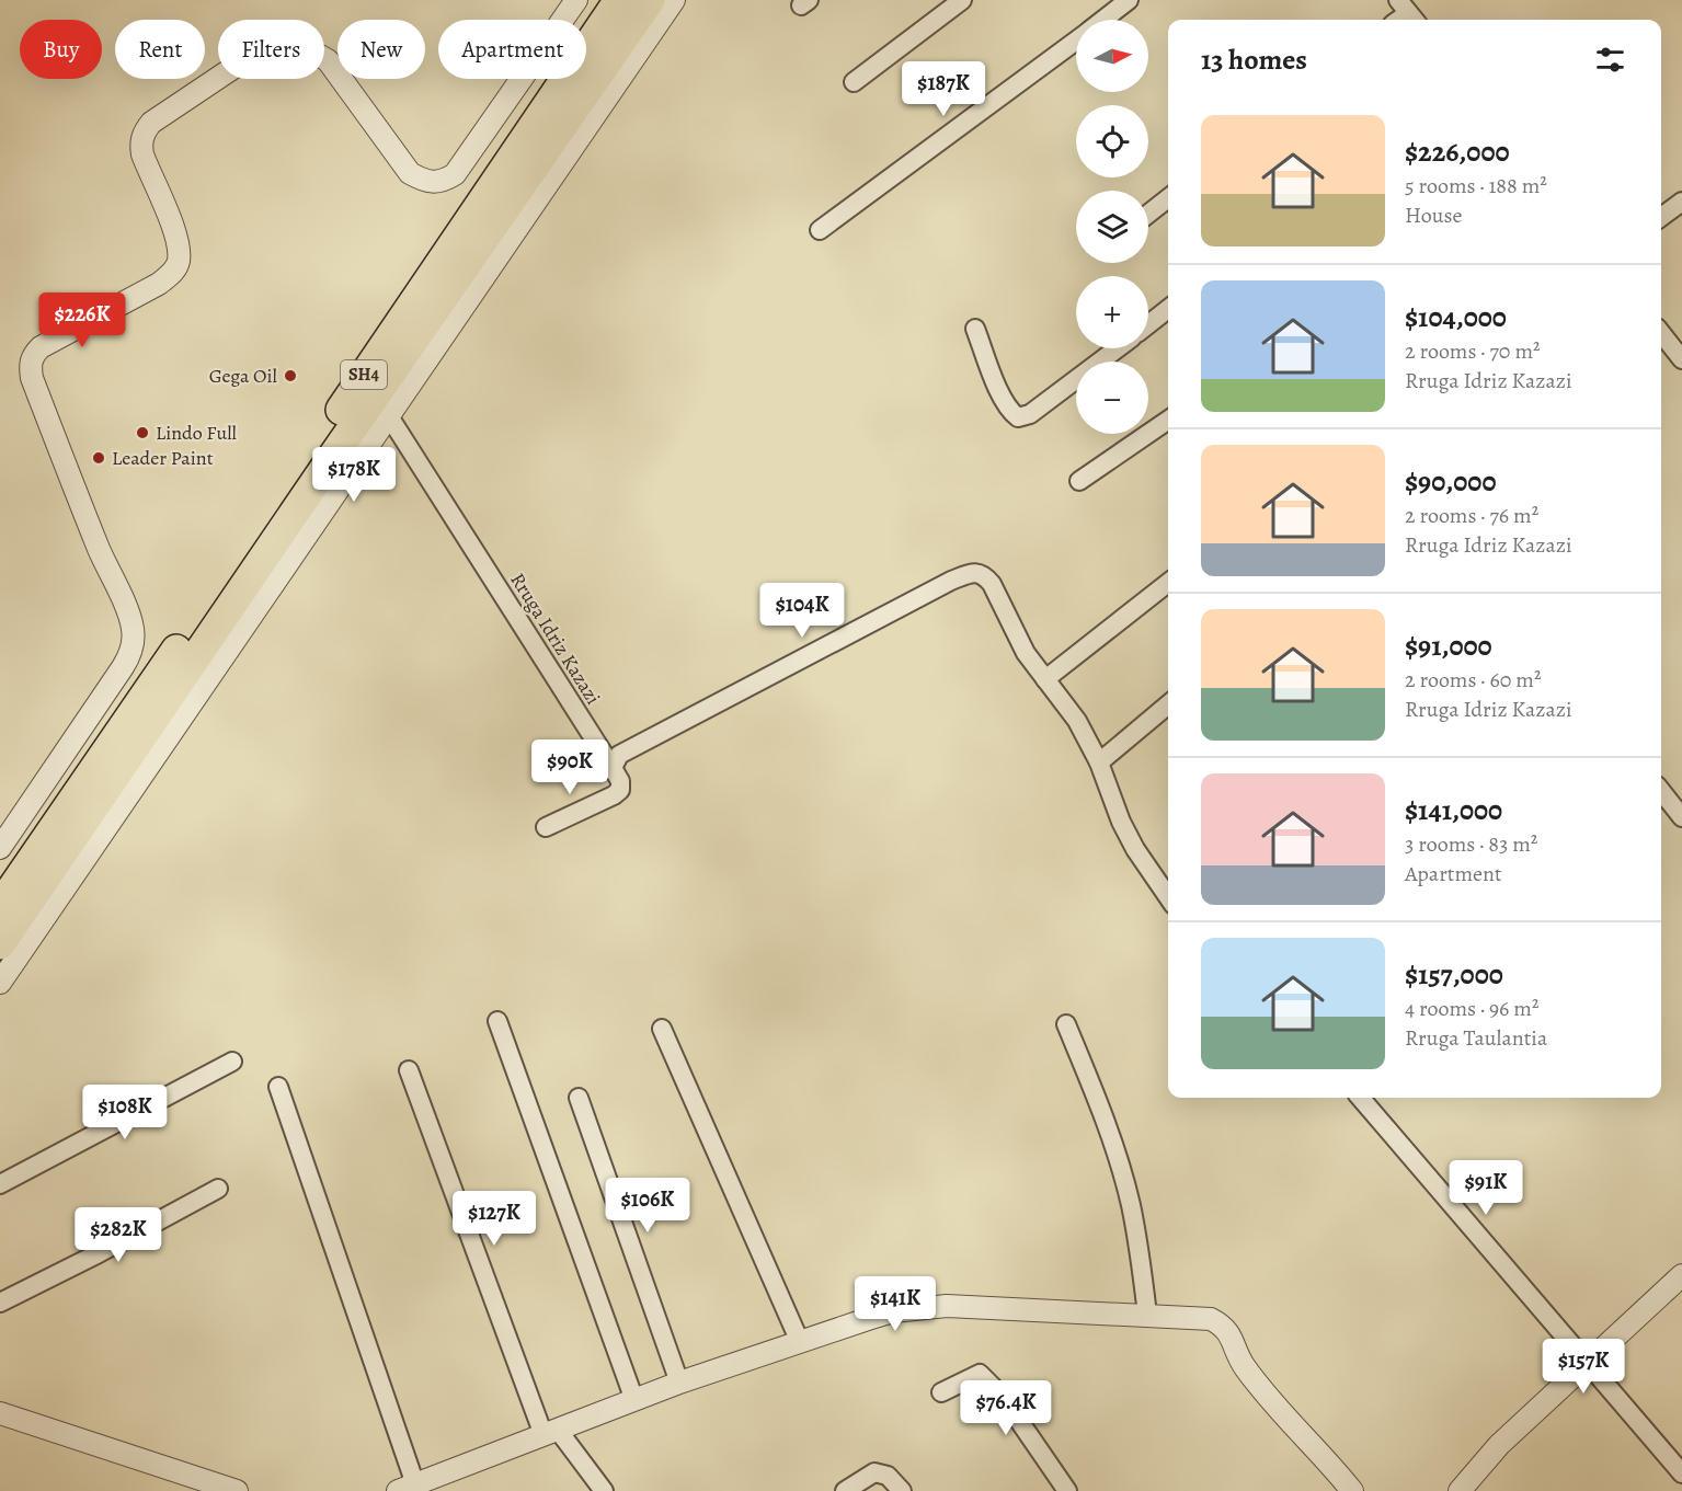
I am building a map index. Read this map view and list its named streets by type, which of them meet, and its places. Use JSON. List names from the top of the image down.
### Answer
{
  "streets": {
    "highway": ["SH4"],
    "street": ["Rruga Idriz Kazazi"]
  },
  "places": ["Gega Oil", "Lindo Full", "Leader Paint"],
  "north": "right",
  "page": {
    "map_buttons": ["+", "−"],
    "chip": [
      "Buy",
      "Rent",
      "Filters",
      "New",
      "Apartment"
    ],
    "heading": "13 homes",
    "price": [
      "$187K",
      "$226K",
      "$178K",
      "$104K",
      "$90K",
      "$108K",
      "$91K",
      "$106K",
      "$127K",
      "$282K",
      "$141K",
      "$157K",
      "$76.4K"
    ],
    "list": [
      {
        "name": "$226,000",
        "note": "5 rooms · 188 m² · House"
      },
      {
        "name": "$104,000",
        "note": "2 rooms · 70 m² · Rruga Idriz Kazazi"
      },
      {
        "name": "$90,000",
        "note": "2 rooms · 76 m² · Rruga Idriz Kazazi"
      },
      {
        "name": "$91,000",
        "note": "2 rooms · 60 m² · Rruga Idriz Kazazi"
      },
      {
        "name": "$141,000",
        "note": "3 rooms · 83 m² · Apartment"
      },
      {
        "name": "$157,000",
        "note": "4 rooms · 96 m² · Rruga Taulantia"
      }
    ]
  }
}
